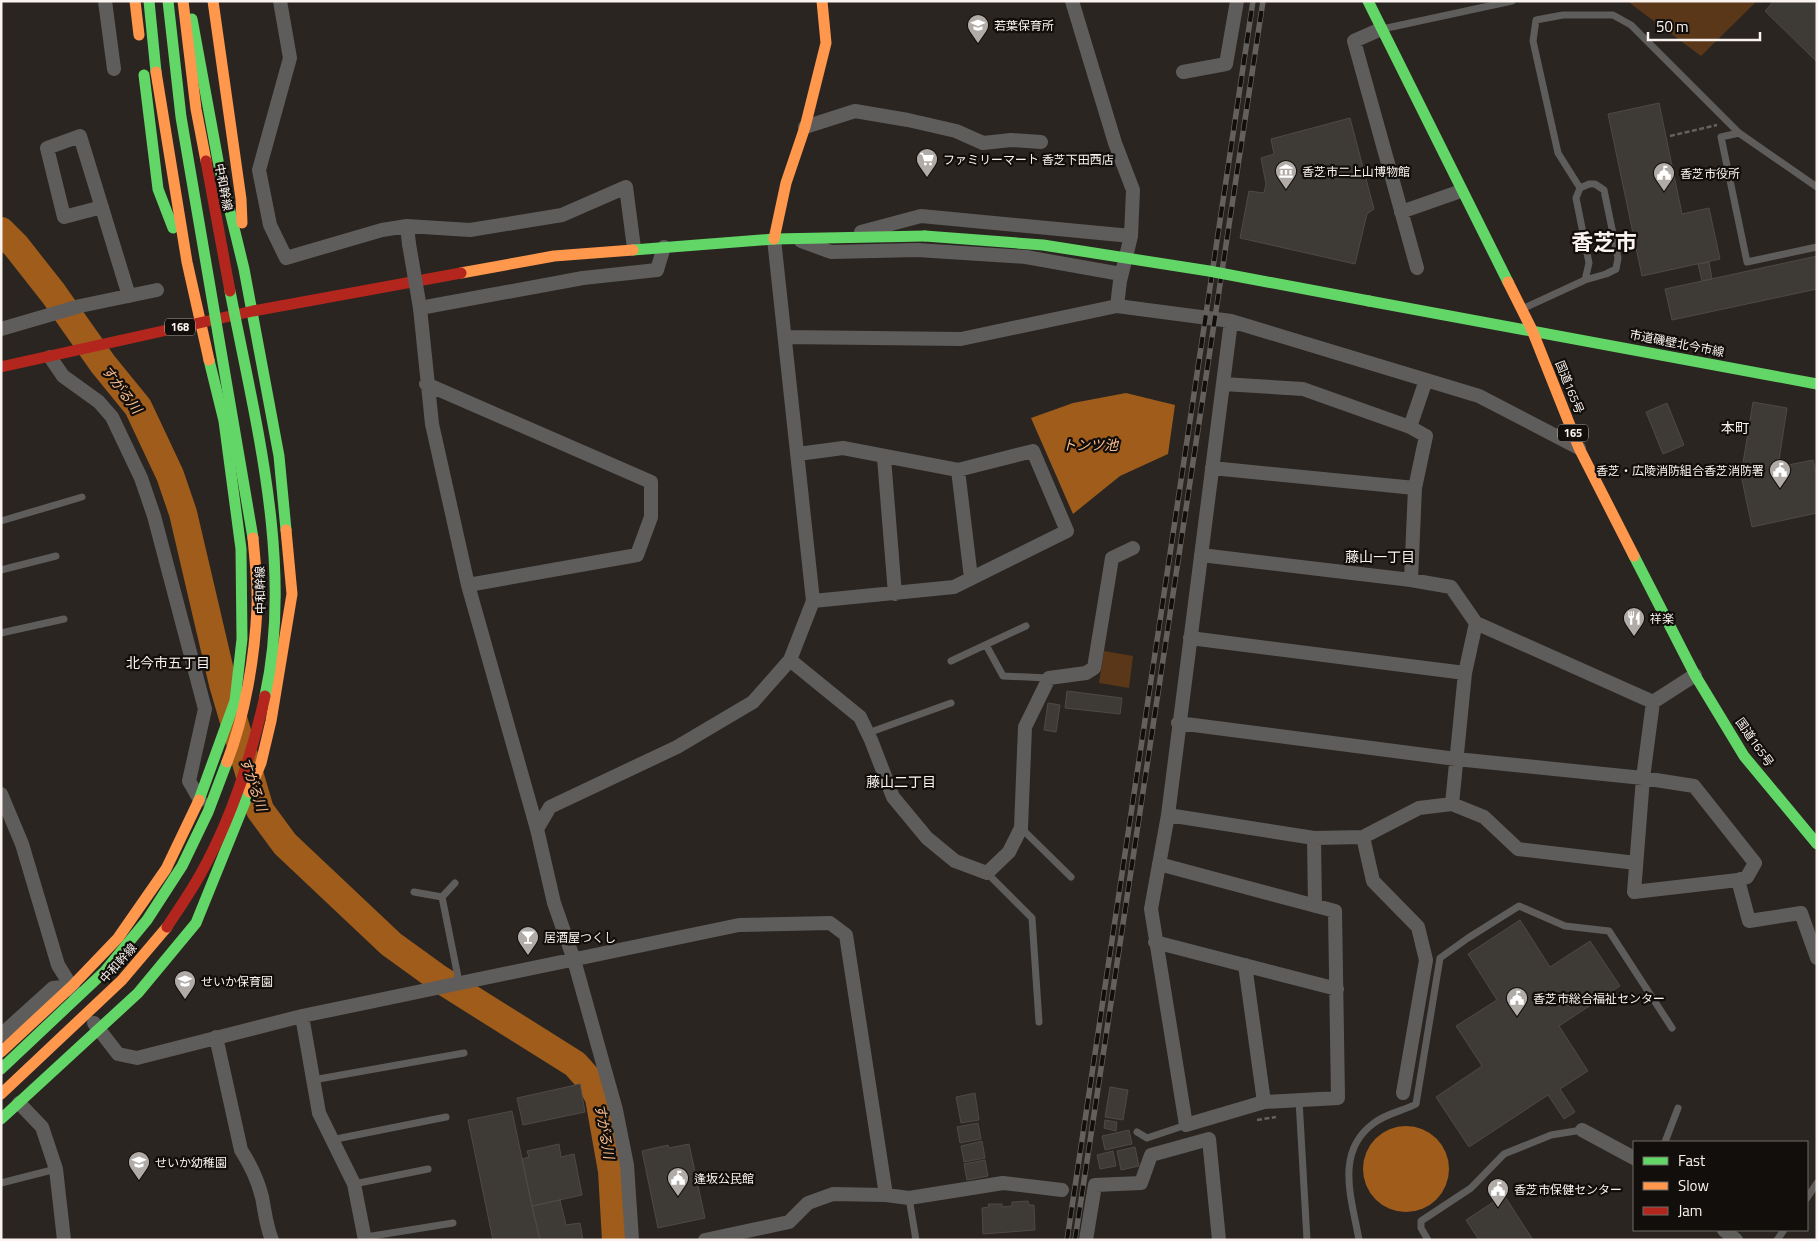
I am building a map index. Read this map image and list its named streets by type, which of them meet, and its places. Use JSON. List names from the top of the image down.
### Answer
{
  "streets": {
    "main road": [
      "中和幹線",
      "168",
      "市道磯壁北今市線",
      "国道165号",
      "165"
    ]
  },
  "crossings": [
    ["168", "市道磯壁北今市線"],
    ["市道磯壁北今市線", "国道165号"]
  ],
  "districts": [
    "香芝市",
    "本町",
    "藤山一丁目",
    "北今市五丁目",
    "藤山二丁目"
  ],
  "water": ["すがる川", "トンツ池"],
  "places": {
    "school or university": ["若葉保育所", "せいか保育園", "せいか幼稚園"],
    "supermarket": ["ファミリーマート 香芝下田西店"],
    "museum": ["香芝市二上山博物館"],
    "public building": [
      "香芝市役所",
      "香芝・広陵消防組合香芝消防署",
      "香芝市総合福祉センター",
      "逢坂公民館",
      "香芝市保健センター"
    ],
    "restaurant": ["祥楽"],
    "bar": ["居酒屋つくし"]
  },
  "legend": ["Fast", "Slow", "Jam"],
  "scale_bar": "50 m"
}
